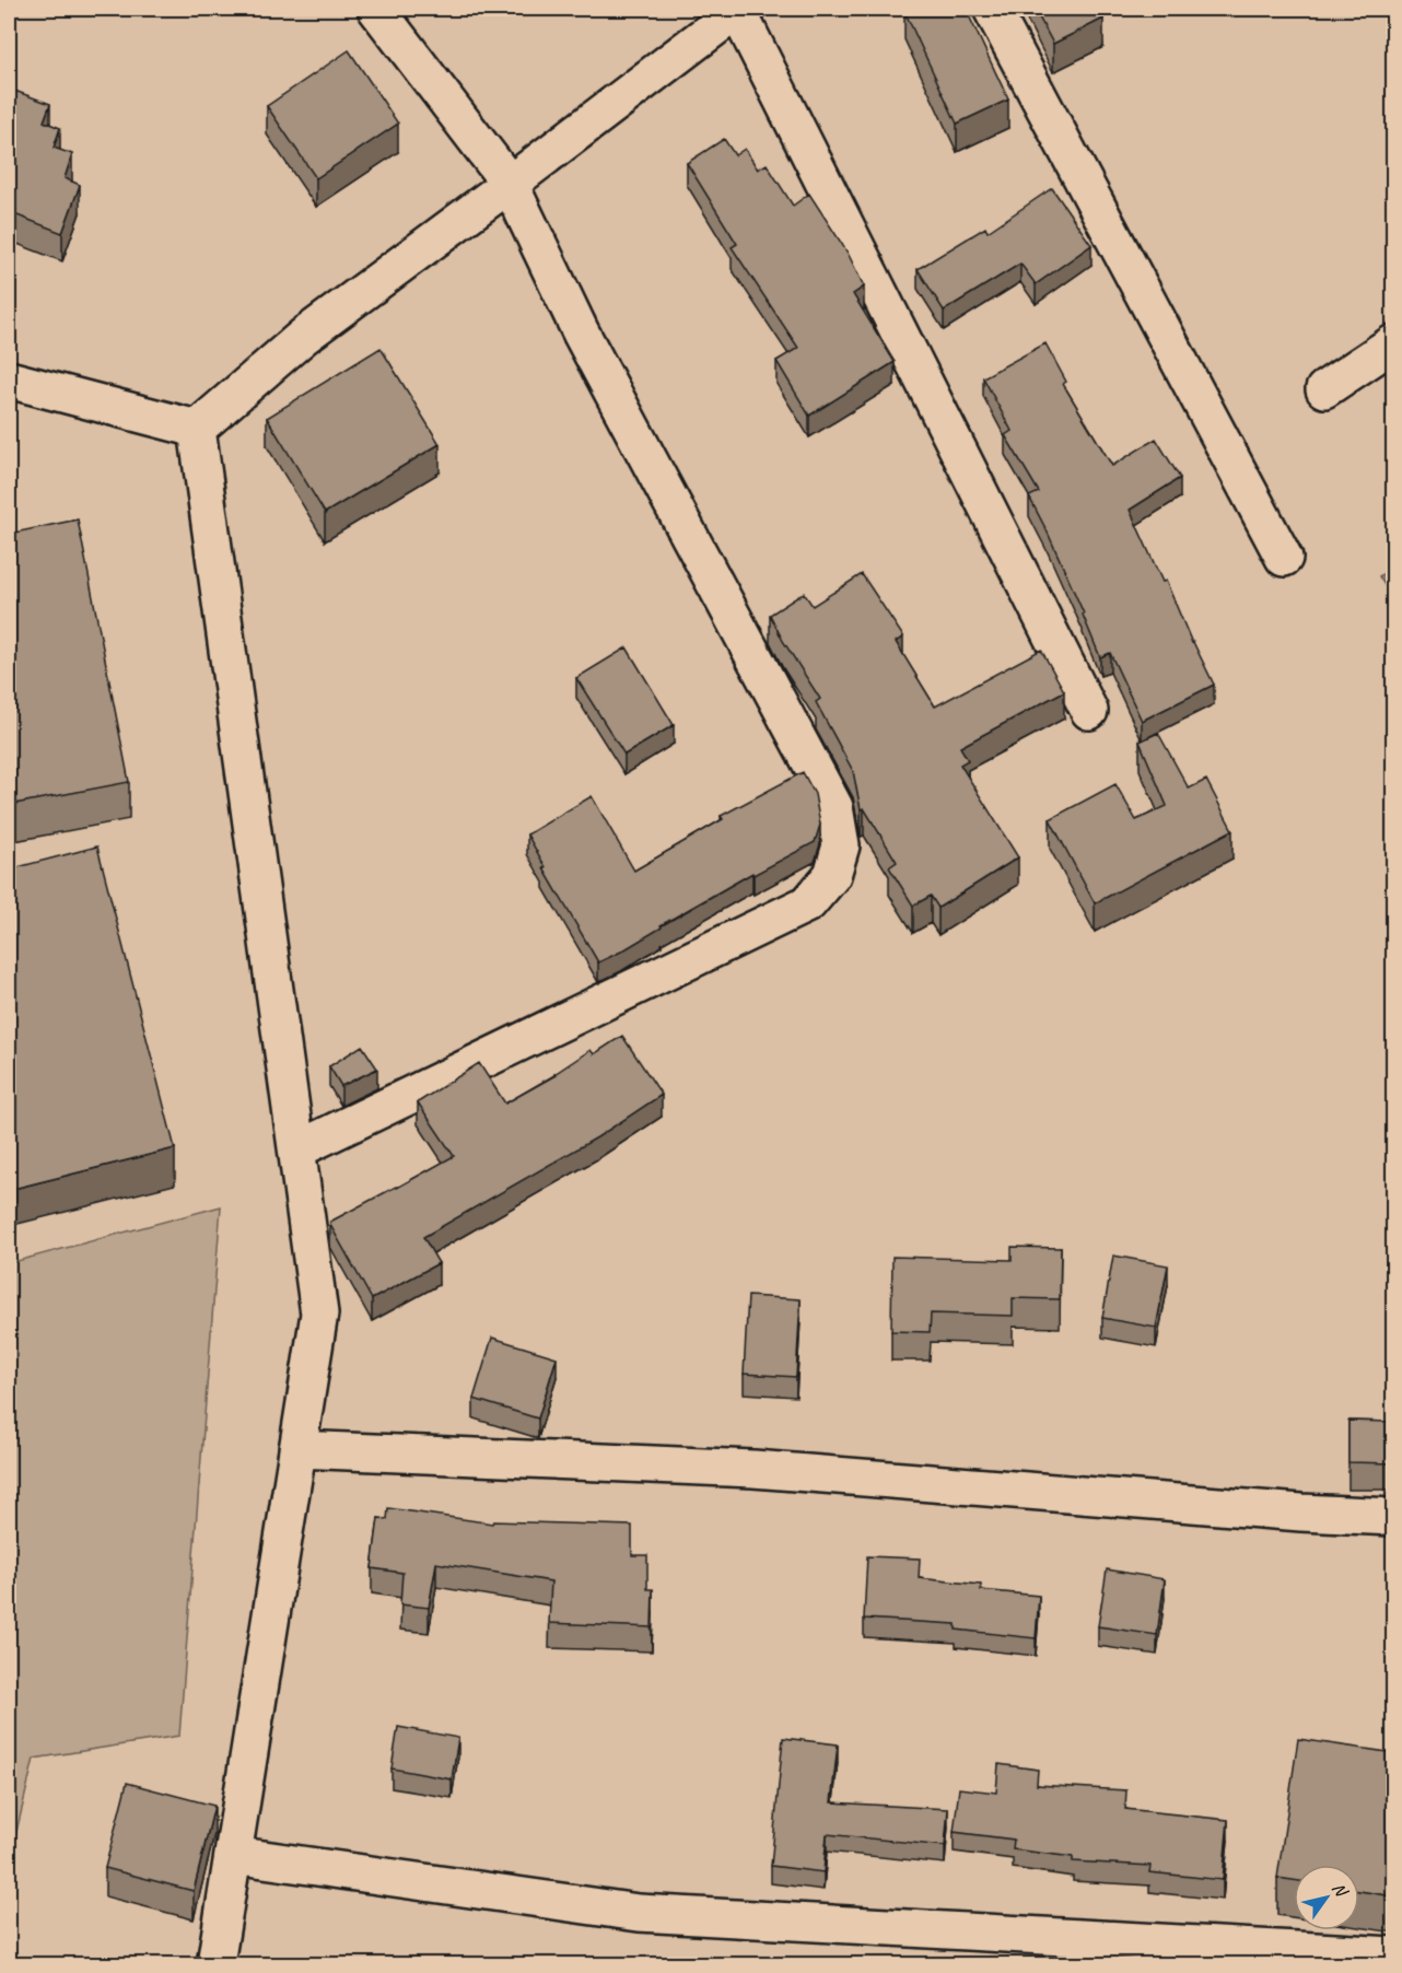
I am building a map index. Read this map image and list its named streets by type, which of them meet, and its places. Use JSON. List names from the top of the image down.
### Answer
{
  "north": "top right"
}
